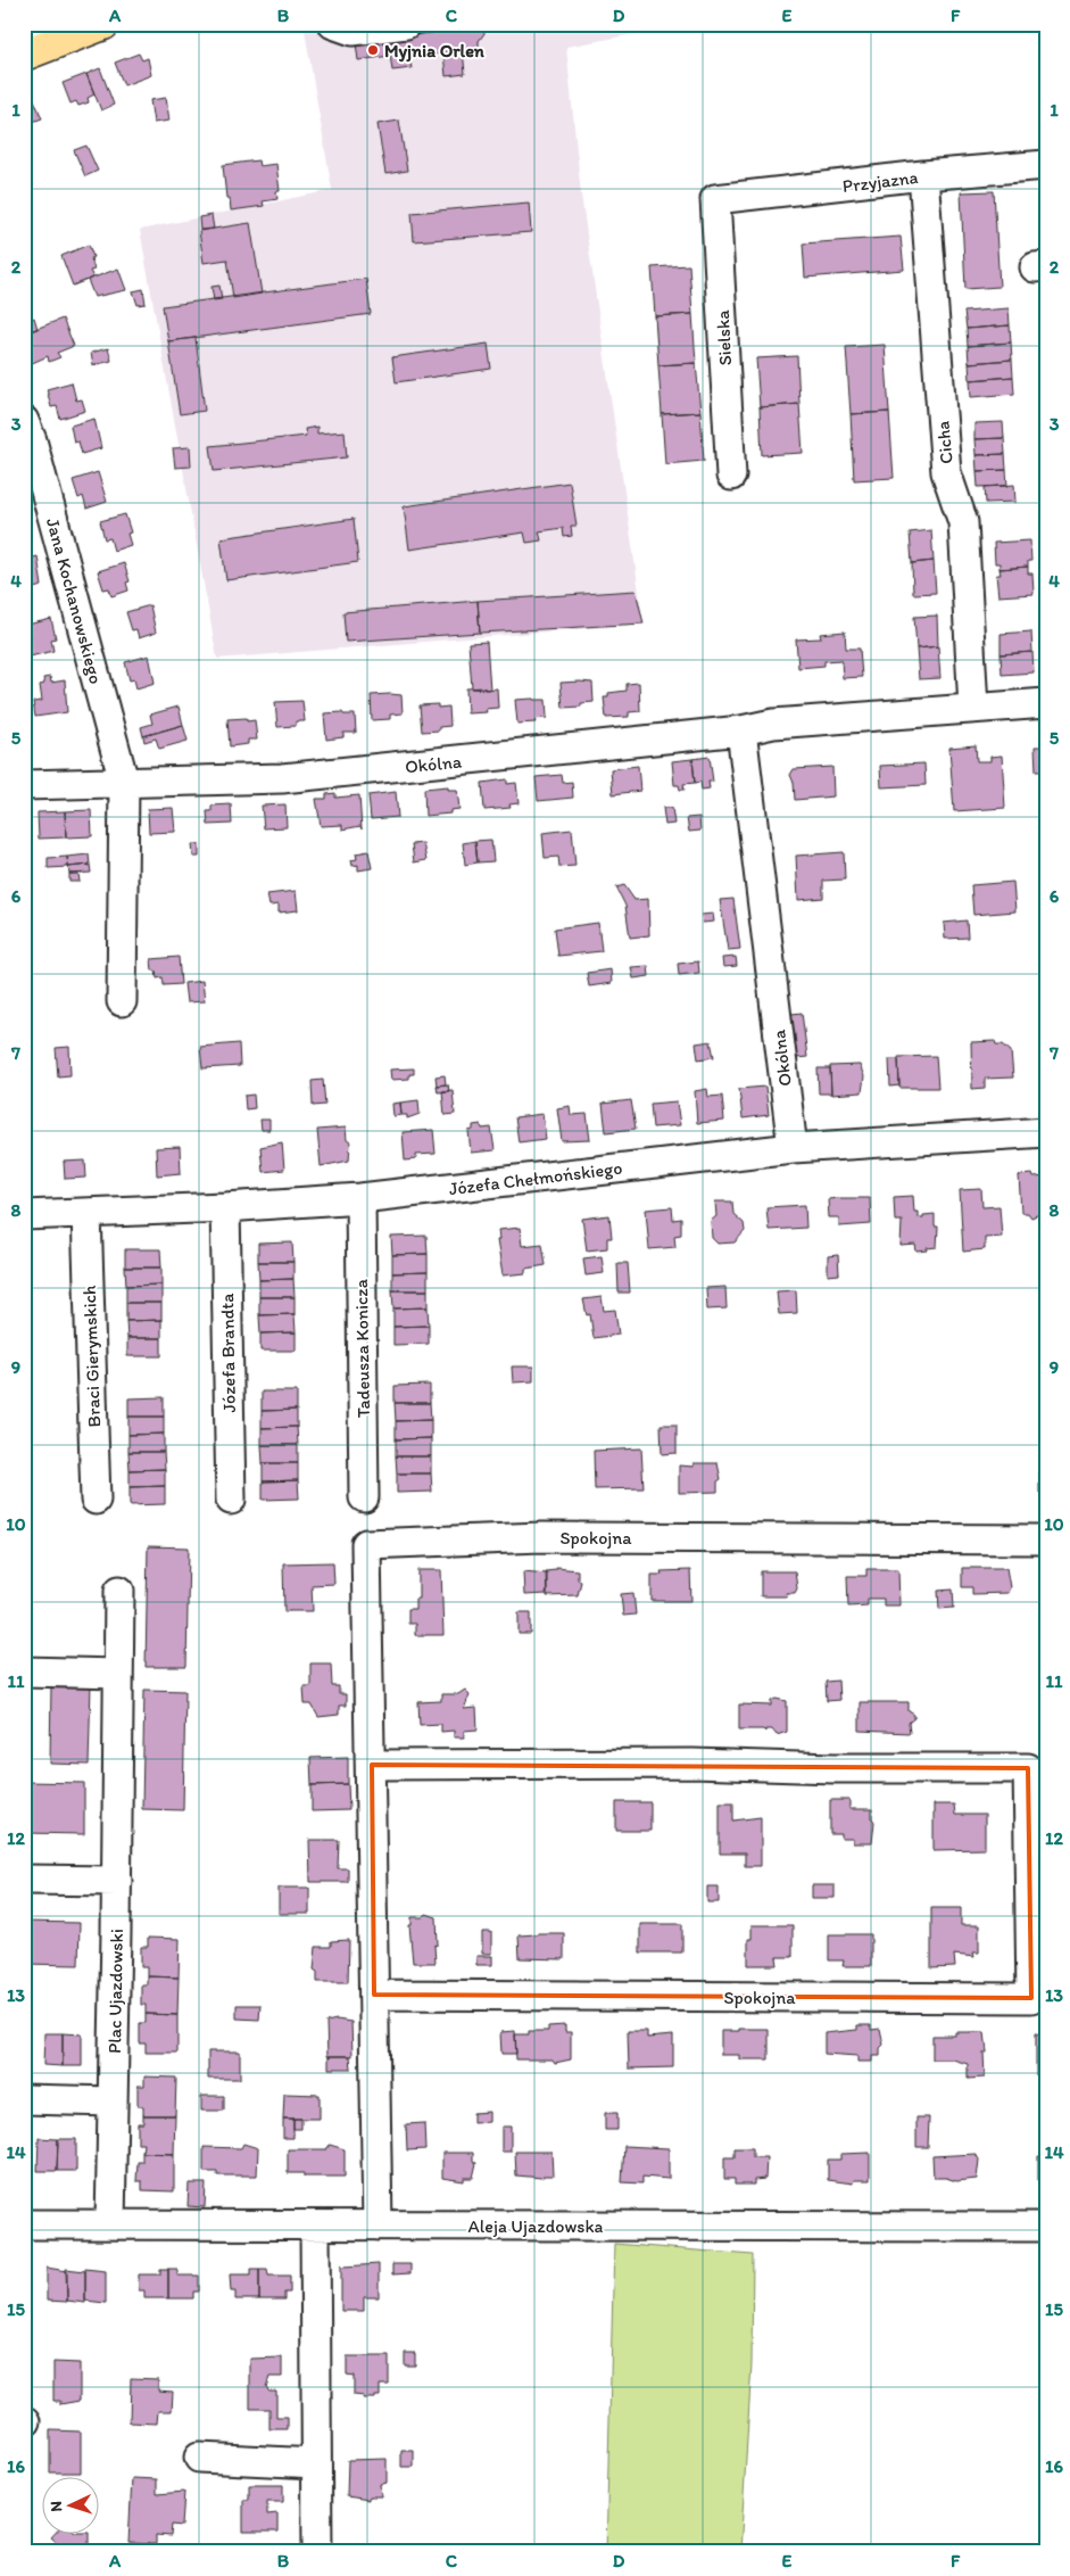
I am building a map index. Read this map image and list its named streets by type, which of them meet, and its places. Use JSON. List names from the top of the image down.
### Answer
{
  "streets": {
    "street": [
      "Przyjazna",
      "Sielska",
      "Cicha",
      "Jana Kochanowskiego",
      "Okólna",
      "Józefa Chełmońskiego",
      "Tadeusza Konicza",
      "Józefa Brandta",
      "Braci Gierymskich",
      "Spokojna",
      "Plac Ujazdowski",
      "Aleja Ujazdowska"
    ]
  },
  "crossings": [
    ["Przyjazna", "Sielska"],
    ["Przyjazna", "Cicha"],
    ["Cicha", "Okólna"],
    ["Jana Kochanowskiego", "Okólna"],
    ["Okólna", "Józefa Chełmońskiego"],
    ["Józefa Chełmońskiego", "Tadeusza Konicza"],
    ["Józefa Chełmońskiego", "Józefa Brandta"],
    ["Józefa Chełmońskiego", "Braci Gierymskich"],
    ["Spokojna", "Aleja Ujazdowska"],
    ["Plac Ujazdowski", "Aleja Ujazdowska"]
  ],
  "places": ["Myjnia Orlen"],
  "north": "left",
  "grid": {
    "columns": [
      "A",
      "B",
      "C",
      "D",
      "E",
      "F"
    ],
    "rows": [
      "1",
      "2",
      "3",
      "4",
      "5",
      "6",
      "7",
      "8",
      "9",
      "10",
      "11",
      "12",
      "13",
      "14",
      "15",
      "16"
    ]
  }
}
